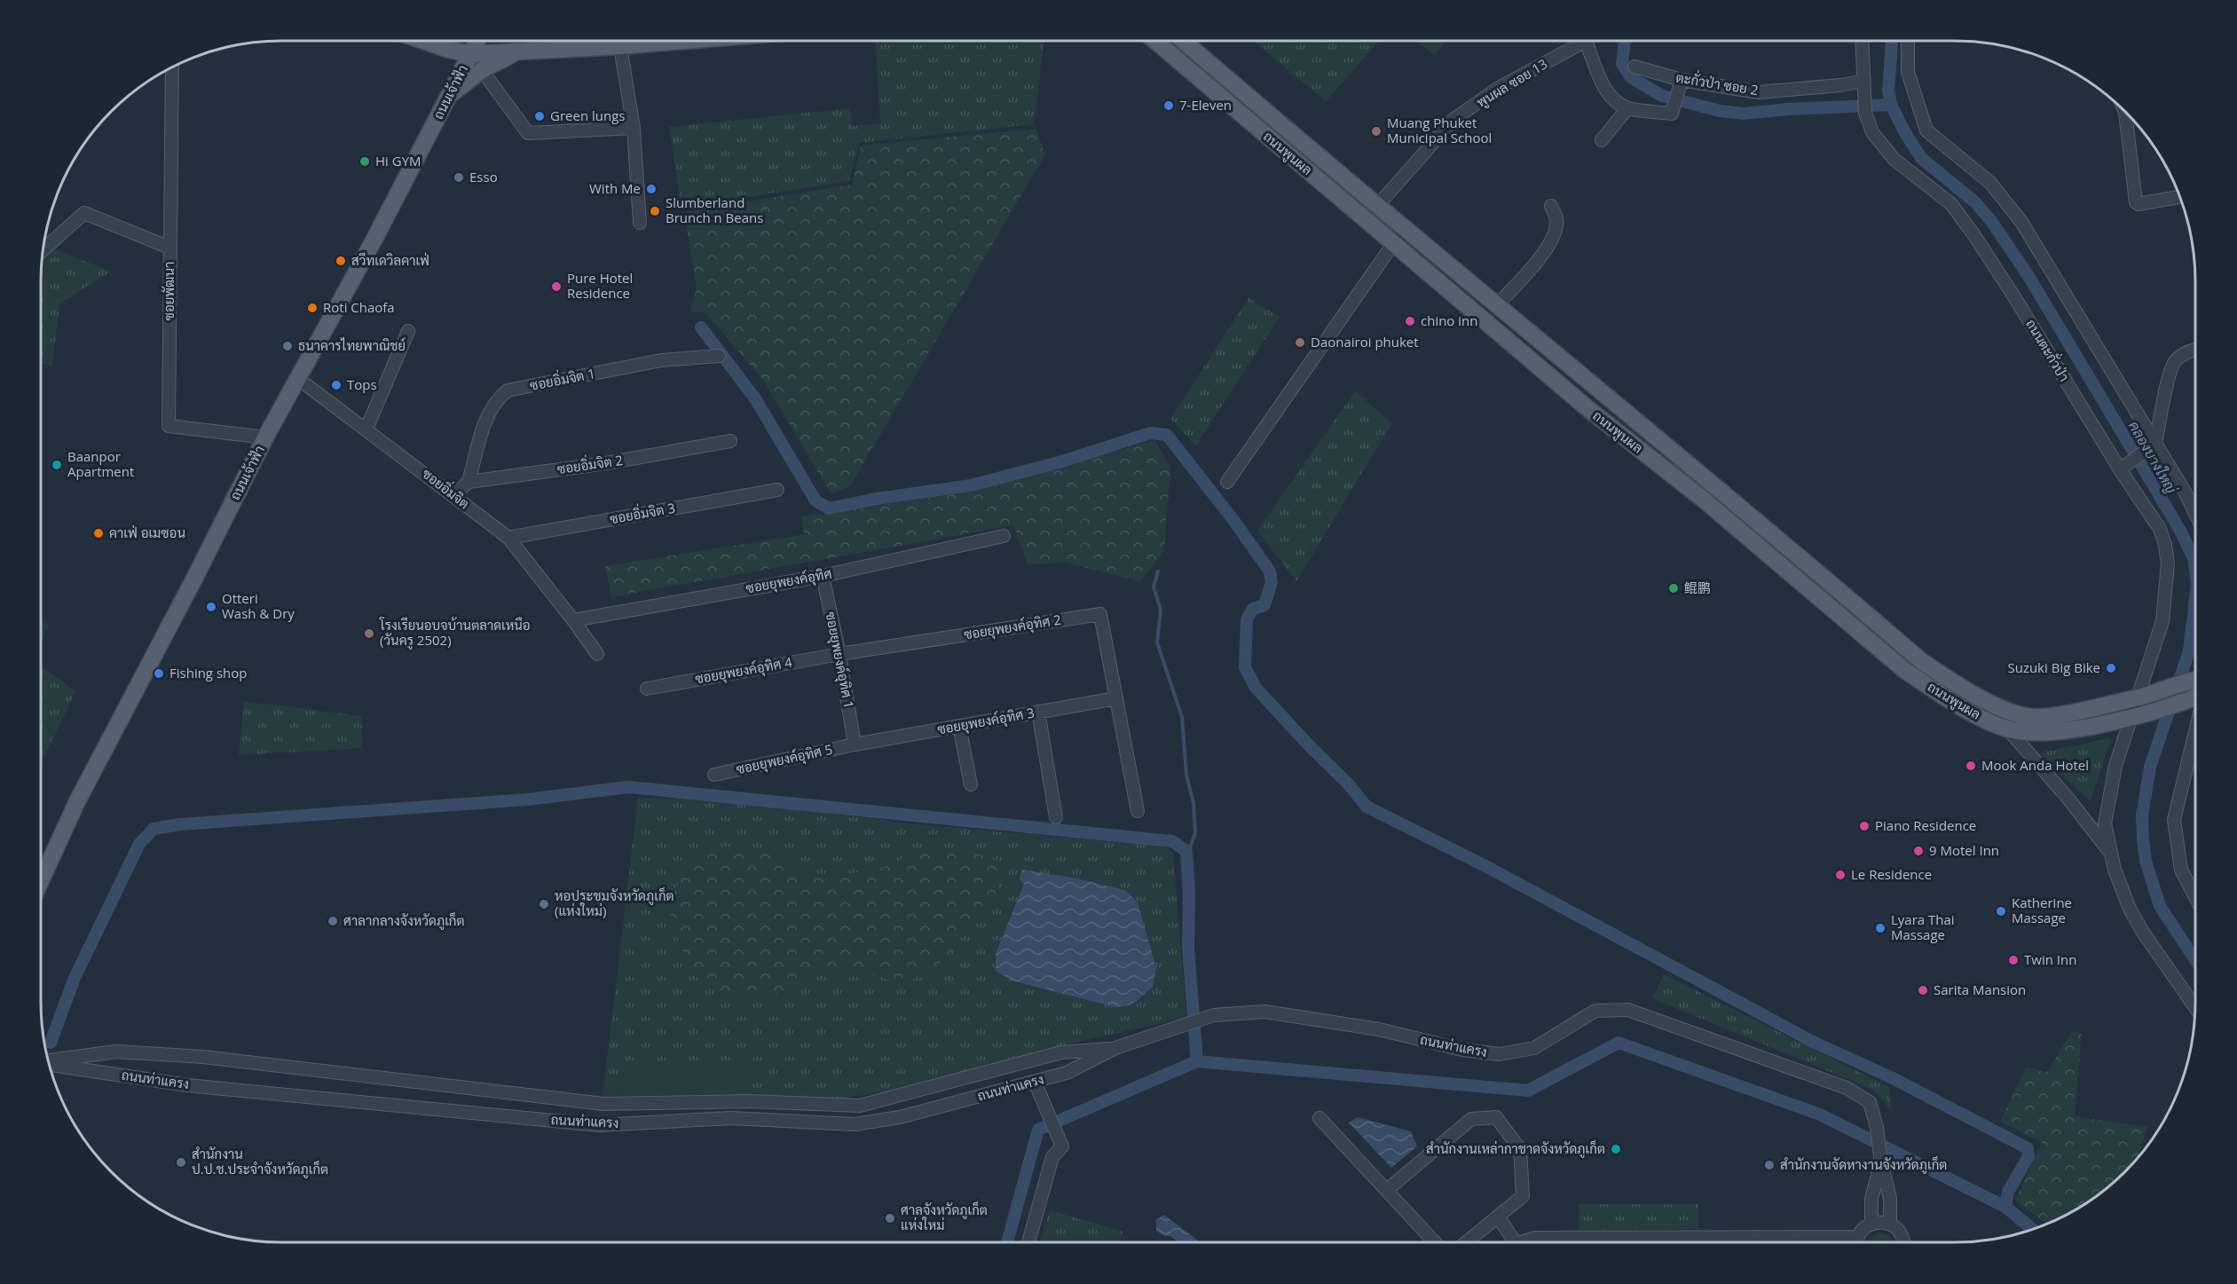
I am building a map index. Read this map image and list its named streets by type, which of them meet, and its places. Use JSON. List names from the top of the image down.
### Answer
{
  "streets": {
    "main road": ["ถนนเจ้าฟ้า", "ถนนพูนผล"],
    "street": [
      "พูนผล ซอย 13",
      "ตะกั่วป่า ซอย 2",
      "ซอยพัฒนา",
      "ถนนตะกั่วป่า",
      "ซอยอิ่มจิต 1",
      "ซอยอิ่มจิต 2",
      "ซอยอิ่มจิต",
      "ซอยอิ่มจิต 3",
      "ซอยยุพยงค์อุทิศ",
      "ซอยยุพยงค์อุทิศ 2",
      "ซอยยุพยงค์อุทิศ 1",
      "ซอยยุพยงค์อุทิศ 4",
      "ซอยยุพยงค์อุทิศ 3",
      "ซอยยุพยงค์อุทิศ 5",
      "ถนนท่าแครง"
    ]
  },
  "crossings": [
    ["พูนผล ซอย 13", "ถนนพูนผล"],
    ["ตะกั่วป่า ซอย 2", "ถนนตะกั่วป่า"],
    ["ถนนเจ้าฟ้า", "ซอยพัฒนา"],
    ["ถนนเจ้าฟ้า", "ซอยอิ่มจิต"],
    ["ถนนพูนผล", "ถนนตะกั่วป่า"],
    ["ซอยอิ่มจิต 1", "ซอยอิ่มจิต 2"],
    ["ซอยอิ่มจิต", "ซอยอิ่มจิต 3"],
    ["ซอยอิ่มจิต", "ซอยยุพยงค์อุทิศ"],
    ["ซอยยุพยงค์อุทิศ", "ซอยยุพยงค์อุทิศ 1"],
    ["ซอยยุพยงค์อุทิศ 2", "ซอยยุพยงค์อุทิศ 1"],
    ["ซอยยุพยงค์อุทิศ 2", "ซอยยุพยงค์อุทิศ 4"],
    ["ซอยยุพยงค์อุทิศ 2", "ซอยยุพยงค์อุทิศ 3"],
    ["ซอยยุพยงค์อุทิศ 1", "ซอยยุพยงค์อุทิศ 4"],
    ["ซอยยุพยงค์อุทิศ 1", "ซอยยุพยงค์อุทิศ 3"],
    ["ซอยยุพยงค์อุทิศ 1", "ซอยยุพยงค์อุทิศ 5"],
    ["ซอยยุพยงค์อุทิศ 3", "ซอยยุพยงค์อุทิศ 5"]
  ],
  "water": ["คลองบางใหญ่"],
  "places": [
    "7-Eleven",
    "Green lungs",
    "Muang Phuket Municipal School",
    "Hi GYM",
    "Esso",
    "With Me",
    "Slumberland Brunch n Beans",
    "สวีทเดวิลคาเฟ่",
    "Pure Hotel Residence",
    "Roti Chaofa",
    "chino inn",
    "Daonairoi phuket",
    "ธนาคารไทยพาณิชย์",
    "Tops",
    "Baanpor Apartment",
    "คาเฟ่ อเมซอน",
    "鲲鹏",
    "Otteri Wash & Dry",
    "โรงเรียนอบจบ้านตลาดเหนือ (วันครู 2502)",
    "Suzuki Big Bike",
    "Fishing shop",
    "Mook Anda Hotel",
    "Piano Residence",
    "9 Motel Inn",
    "Le Residence",
    "หอประชุมจังหวัดภูเก็ต (แห่งใหม่)",
    "Katherine Massage",
    "ศาลากลางจังหวัดภูเก็ต",
    "Lyara Thai Massage",
    "Twin Inn",
    "Sarita Mansion",
    "สำนักงานเหล่ากาชาดจังหวัดภูเก็ต",
    "สำนักงาน ป.ป.ช.ประจำจังหวัดภูเก็ต",
    "สำนักงานจัดหางานจังหวัดภูเก็ต",
    "ศาลจังหวัดภูเก็ต แห่งใหม่"
  ]
}
